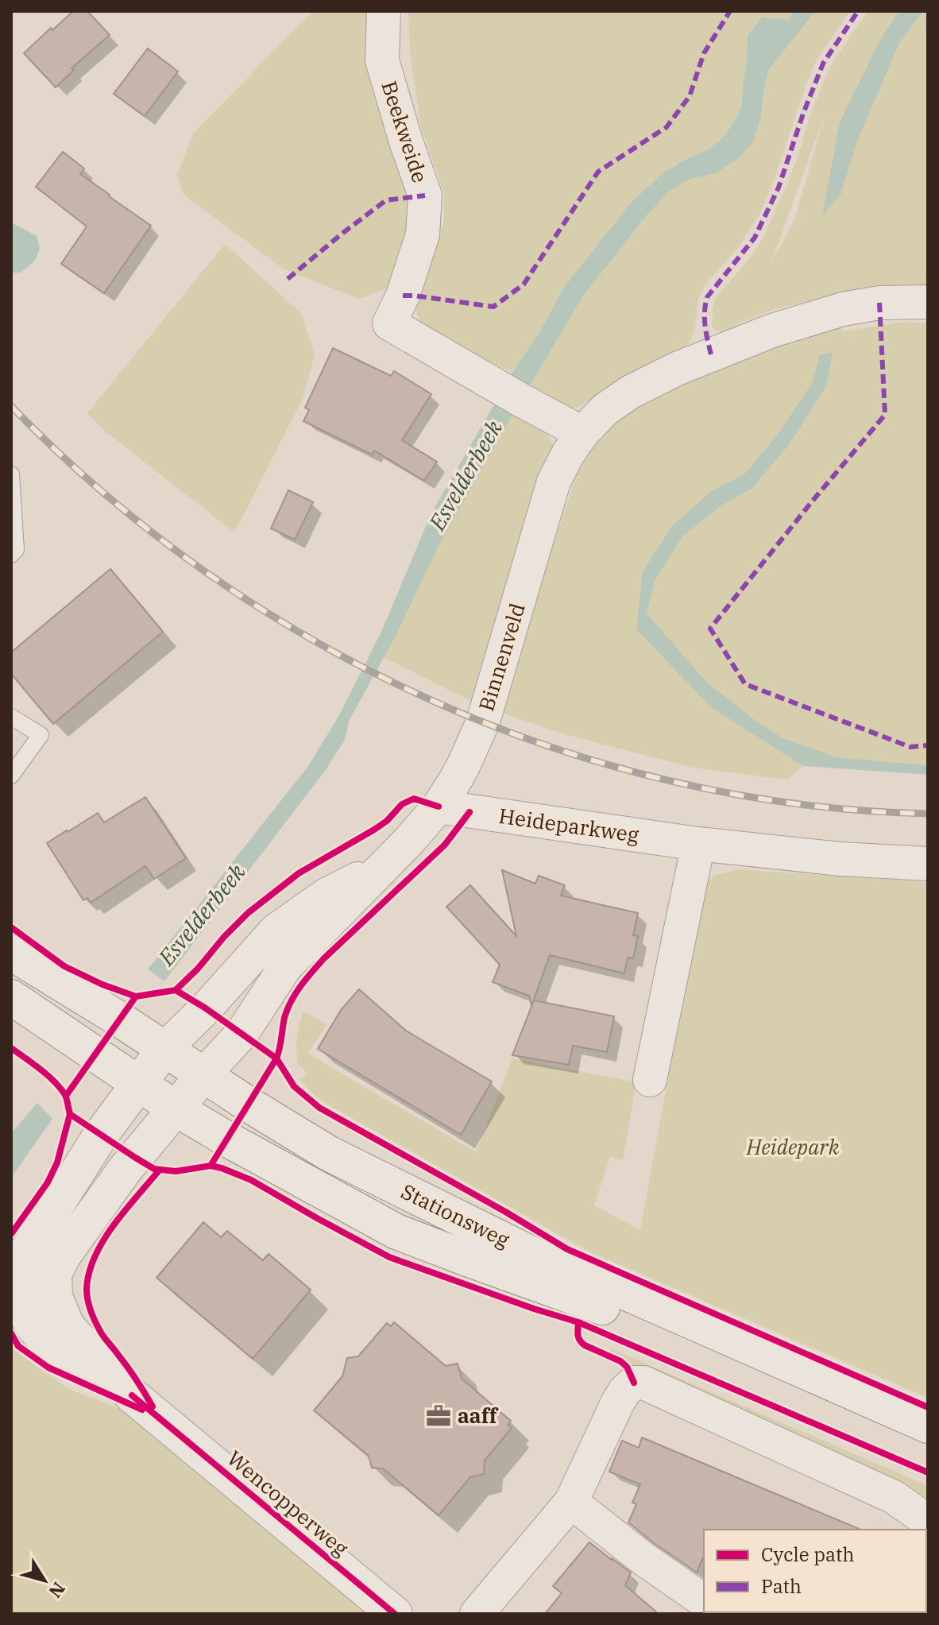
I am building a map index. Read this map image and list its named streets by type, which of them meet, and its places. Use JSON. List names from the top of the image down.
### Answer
{
  "streets": {
    "main road": ["Stationsweg", "Wencopperweg"],
    "street": ["Beekweide", "Binnenveld", "Heideparkweg"]
  },
  "crossings": [
    ["Beekweide", "Binnenveld"],
    ["Binnenveld", "Heideparkweg"],
    ["Binnenveld", "Stationsweg"],
    ["Binnenveld", "Wencopperweg"],
    ["Stationsweg", "Wencopperweg"]
  ],
  "water": ["Esvelderbeek"],
  "parks": ["Heidepark"],
  "places": {
    "office": ["aaff"]
  },
  "legend": ["Cycle path", "Path"],
  "north": "bottom right"
}
